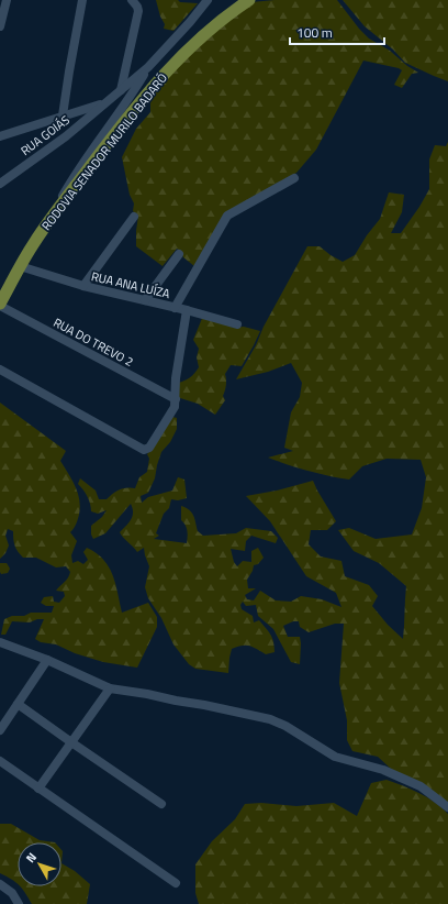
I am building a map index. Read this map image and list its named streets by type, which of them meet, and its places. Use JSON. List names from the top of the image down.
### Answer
{
  "streets": {
    "main road": ["RODOVIA SENADOR MURILO BADARÓ"],
    "street": ["RUA GOIÁS", "RUA ANA LUÍZA", "RUA DO TREVO 2"]
  },
  "crossings": [
    ["RODOVIA SENADOR MURILO BADARÓ", "RUA ANA LUÍZA"],
    ["RODOVIA SENADOR MURILO BADARÓ", "RUA DO TREVO 2"]
  ],
  "scale_bar": "100 m",
  "north": "top left"
}
